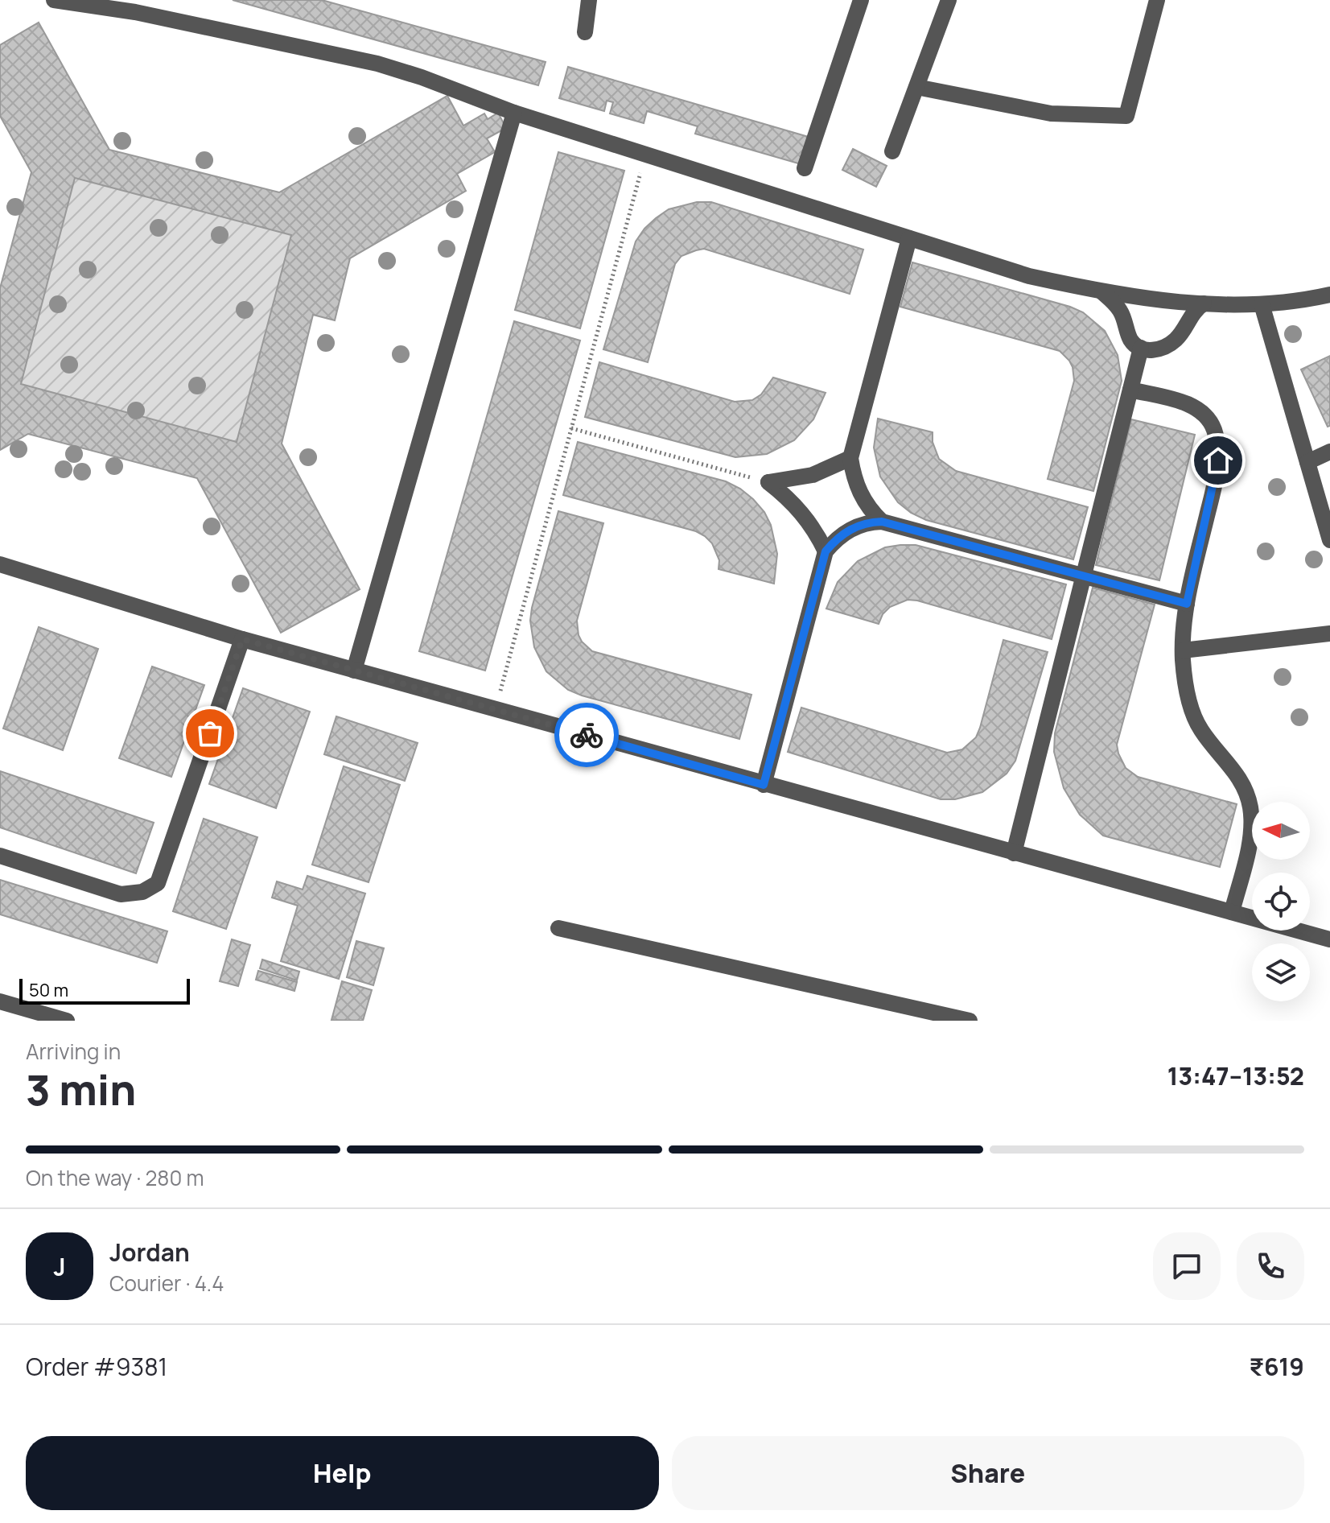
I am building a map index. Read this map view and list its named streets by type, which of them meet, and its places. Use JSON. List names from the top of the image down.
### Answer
{
  "scale_bar": "50 m",
  "north": "left",
  "page": {
    "scale": "50 m",
    "heading": ["3 min", "Arriving in", "13:47–13:52"],
    "panel": [
      "Jordan",
      "Courier · 4.4",
      "Order #9381",
      "₹619"
    ],
    "bar": "On the way · 280 m",
    "round": "J",
    "buttons": ["Help", "Share"]
  }
}
